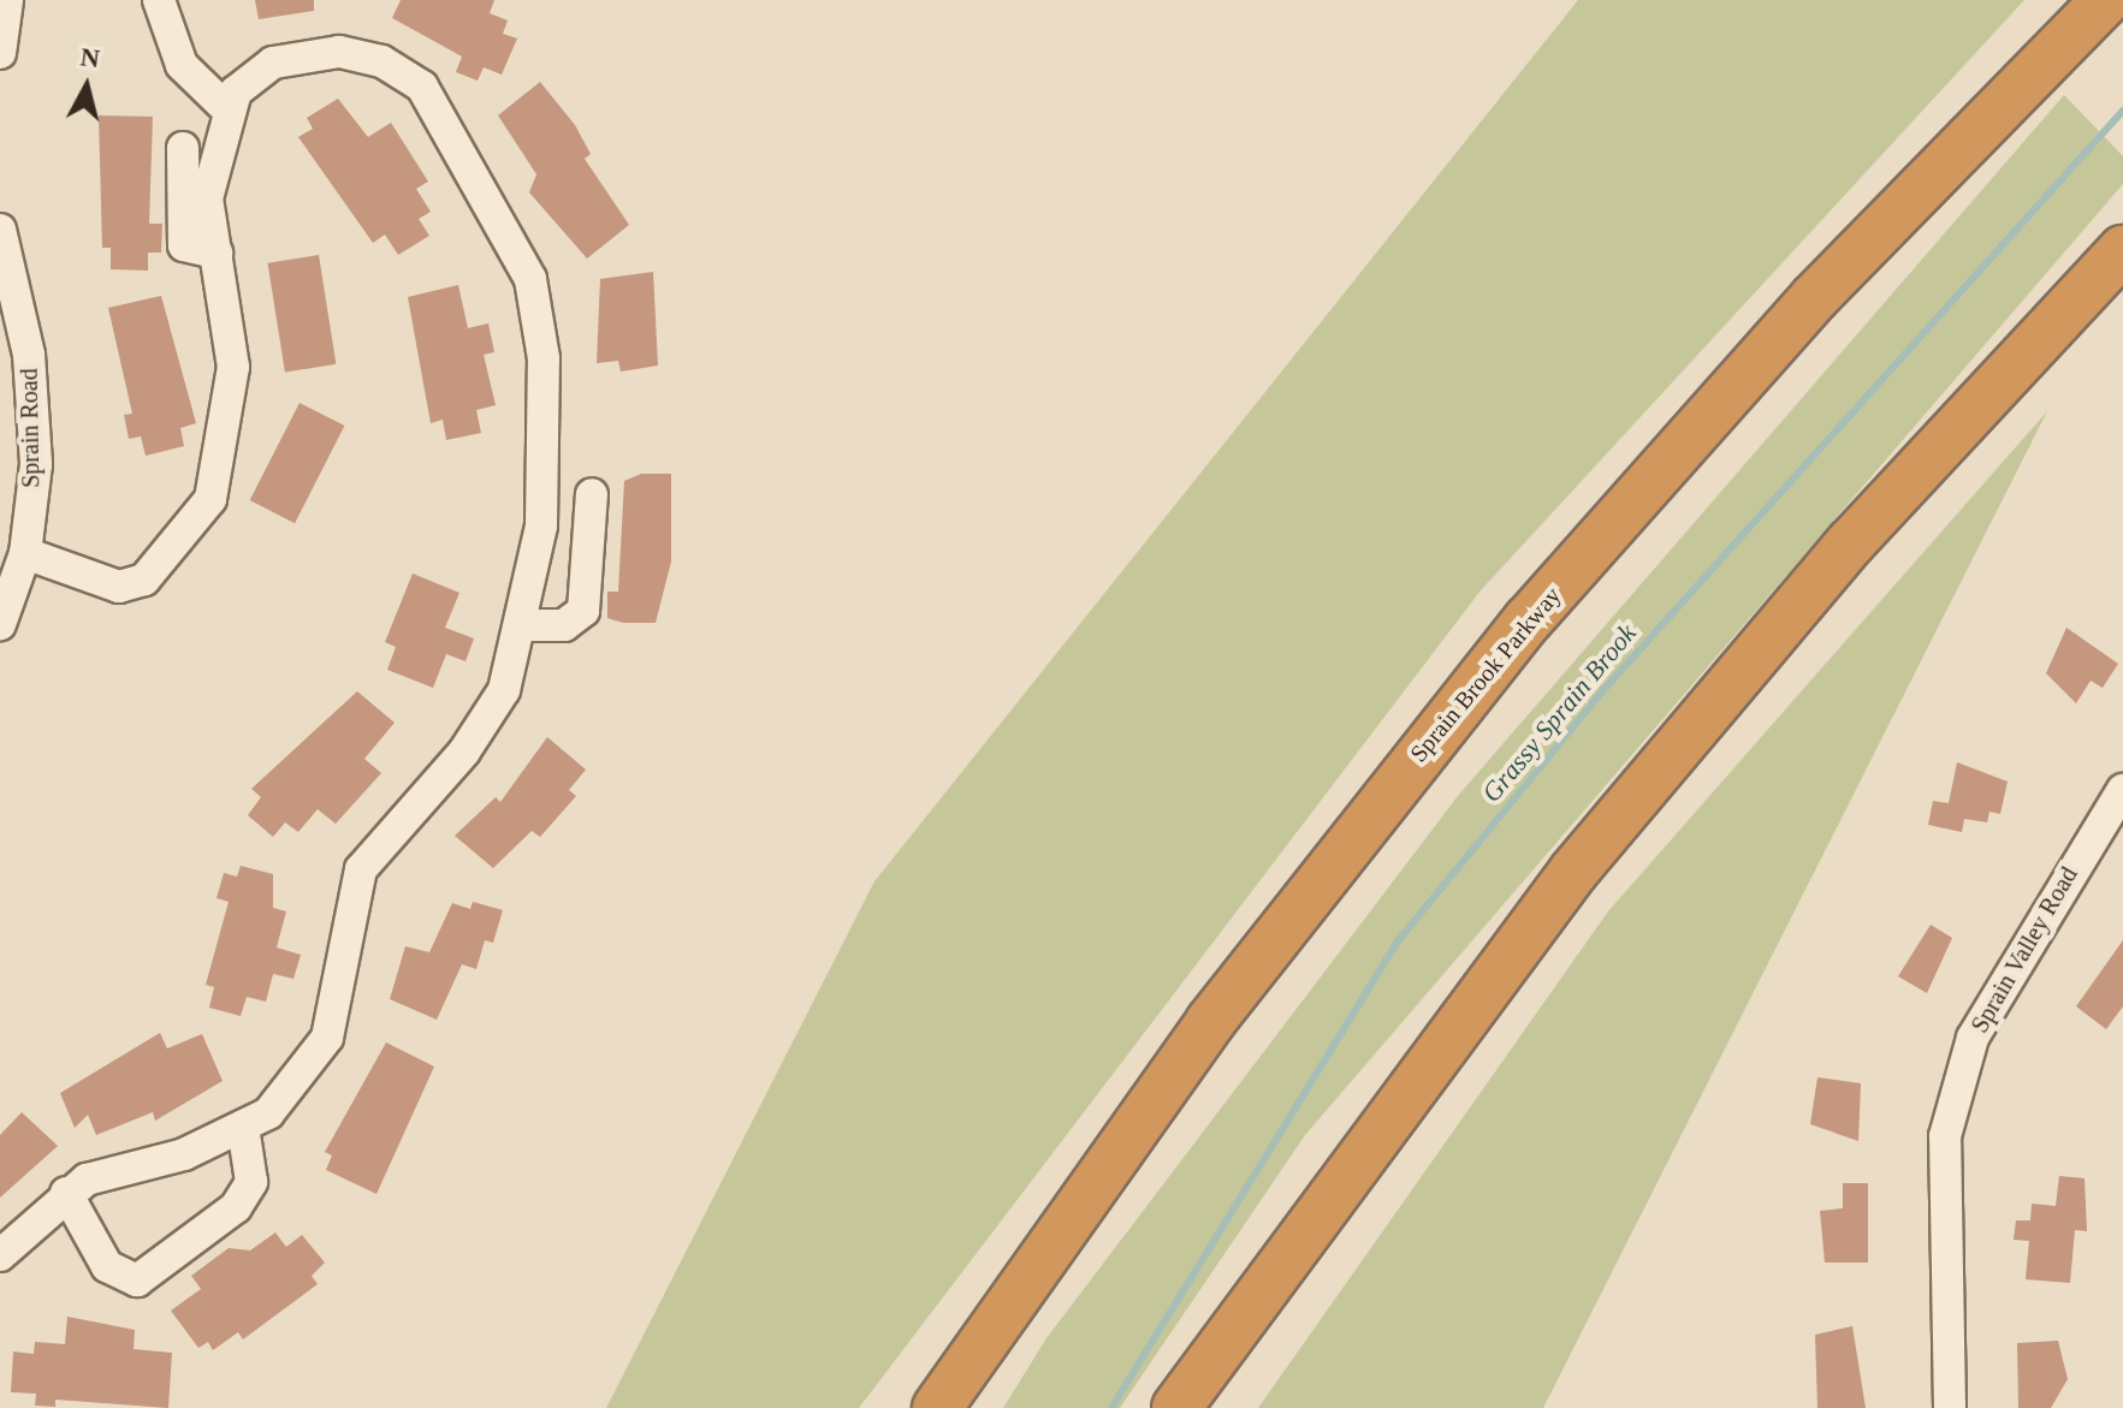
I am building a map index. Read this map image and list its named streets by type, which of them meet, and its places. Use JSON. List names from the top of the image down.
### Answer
{
  "streets": {
    "highway": ["Sprain Brook Parkway"],
    "street": ["Sprain Road", "Sprain Valley Road"]
  },
  "water": ["Grassy Sprain Brook"],
  "north": "top"
}
